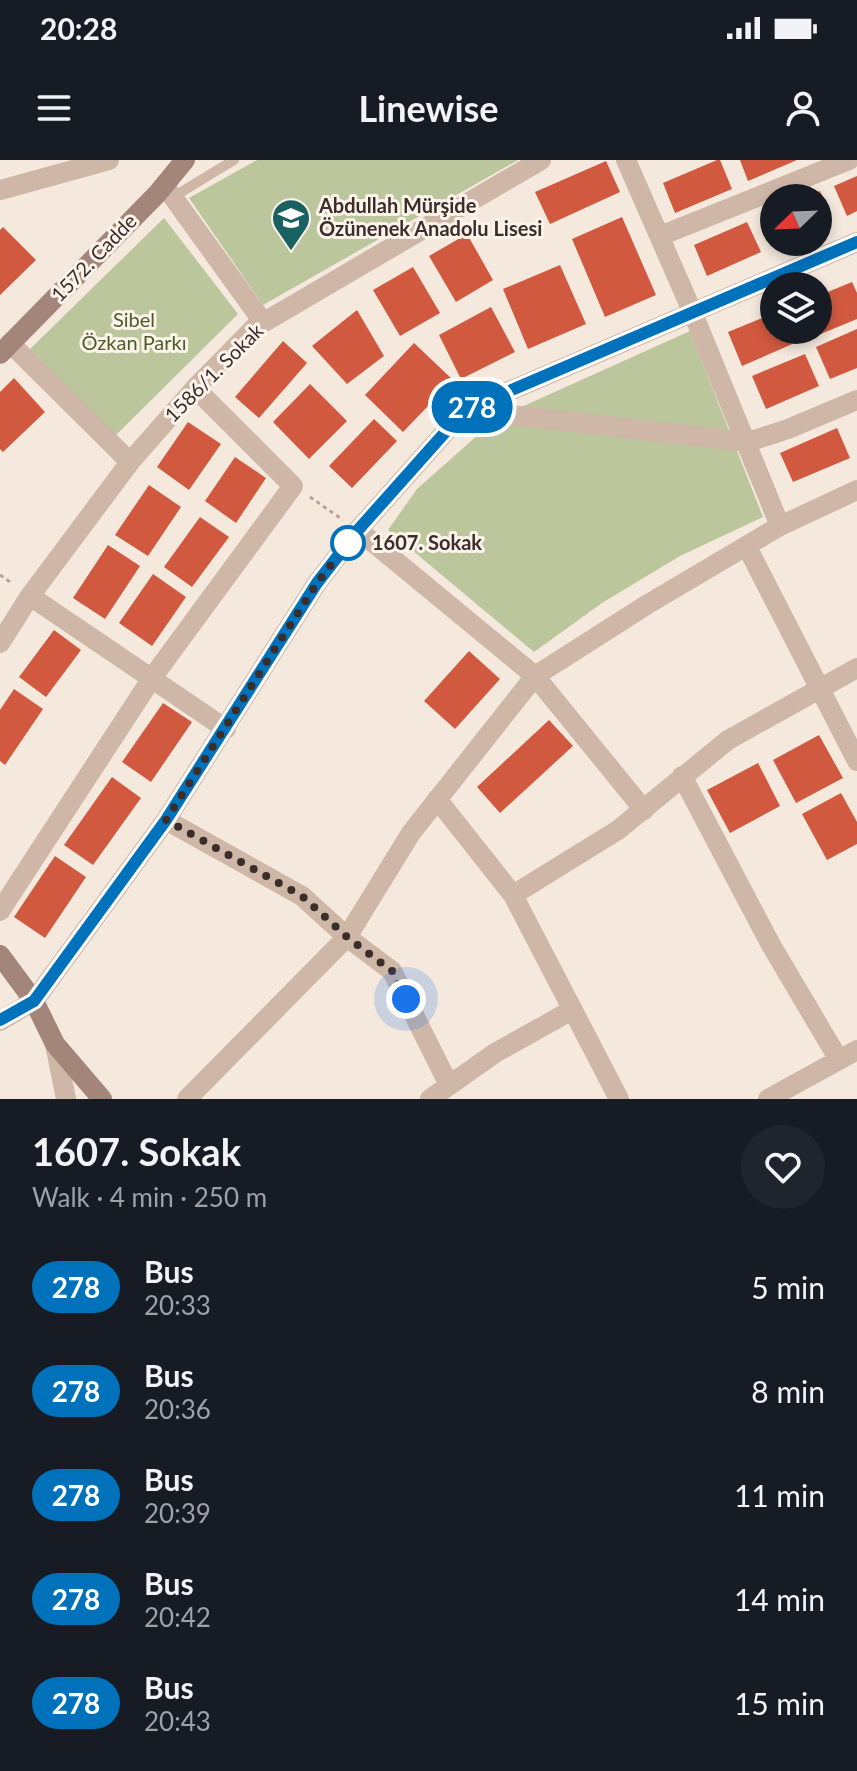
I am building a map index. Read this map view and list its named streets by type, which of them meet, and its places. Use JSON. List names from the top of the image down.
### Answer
{
  "streets": {
    "main road": ["1572. Cadde"],
    "street": ["1586/1. Sokak"]
  },
  "parks": ["Sibel Özkan Parkı"],
  "places": {
    "school or university": ["Abdullah Mürşide Özünenek Anadolu Lisesi"],
    "other": ["1607. Sokak"]
  },
  "lines": ["bus line 278"],
  "north": "bottom left",
  "page": {
    "status": "20:28",
    "header": "Linewise",
    "on_map": "278",
    "heading": ["1607. Sokak", "Walk · 4 min · 250 m"],
    "list": [
      {
        "mark": "278",
        "name": "Bus",
        "note": "20:33",
        "value": "5 min"
      },
      {
        "mark": "278",
        "name": "Bus",
        "note": "20:36",
        "value": "8 min"
      },
      {
        "mark": "278",
        "name": "Bus",
        "note": "20:39",
        "value": "11 min"
      },
      {
        "mark": "278",
        "name": "Bus",
        "note": "20:42",
        "value": "14 min"
      },
      {
        "mark": "278",
        "name": "Bus",
        "note": "20:43",
        "value": "15 min"
      }
    ]
  }
}
